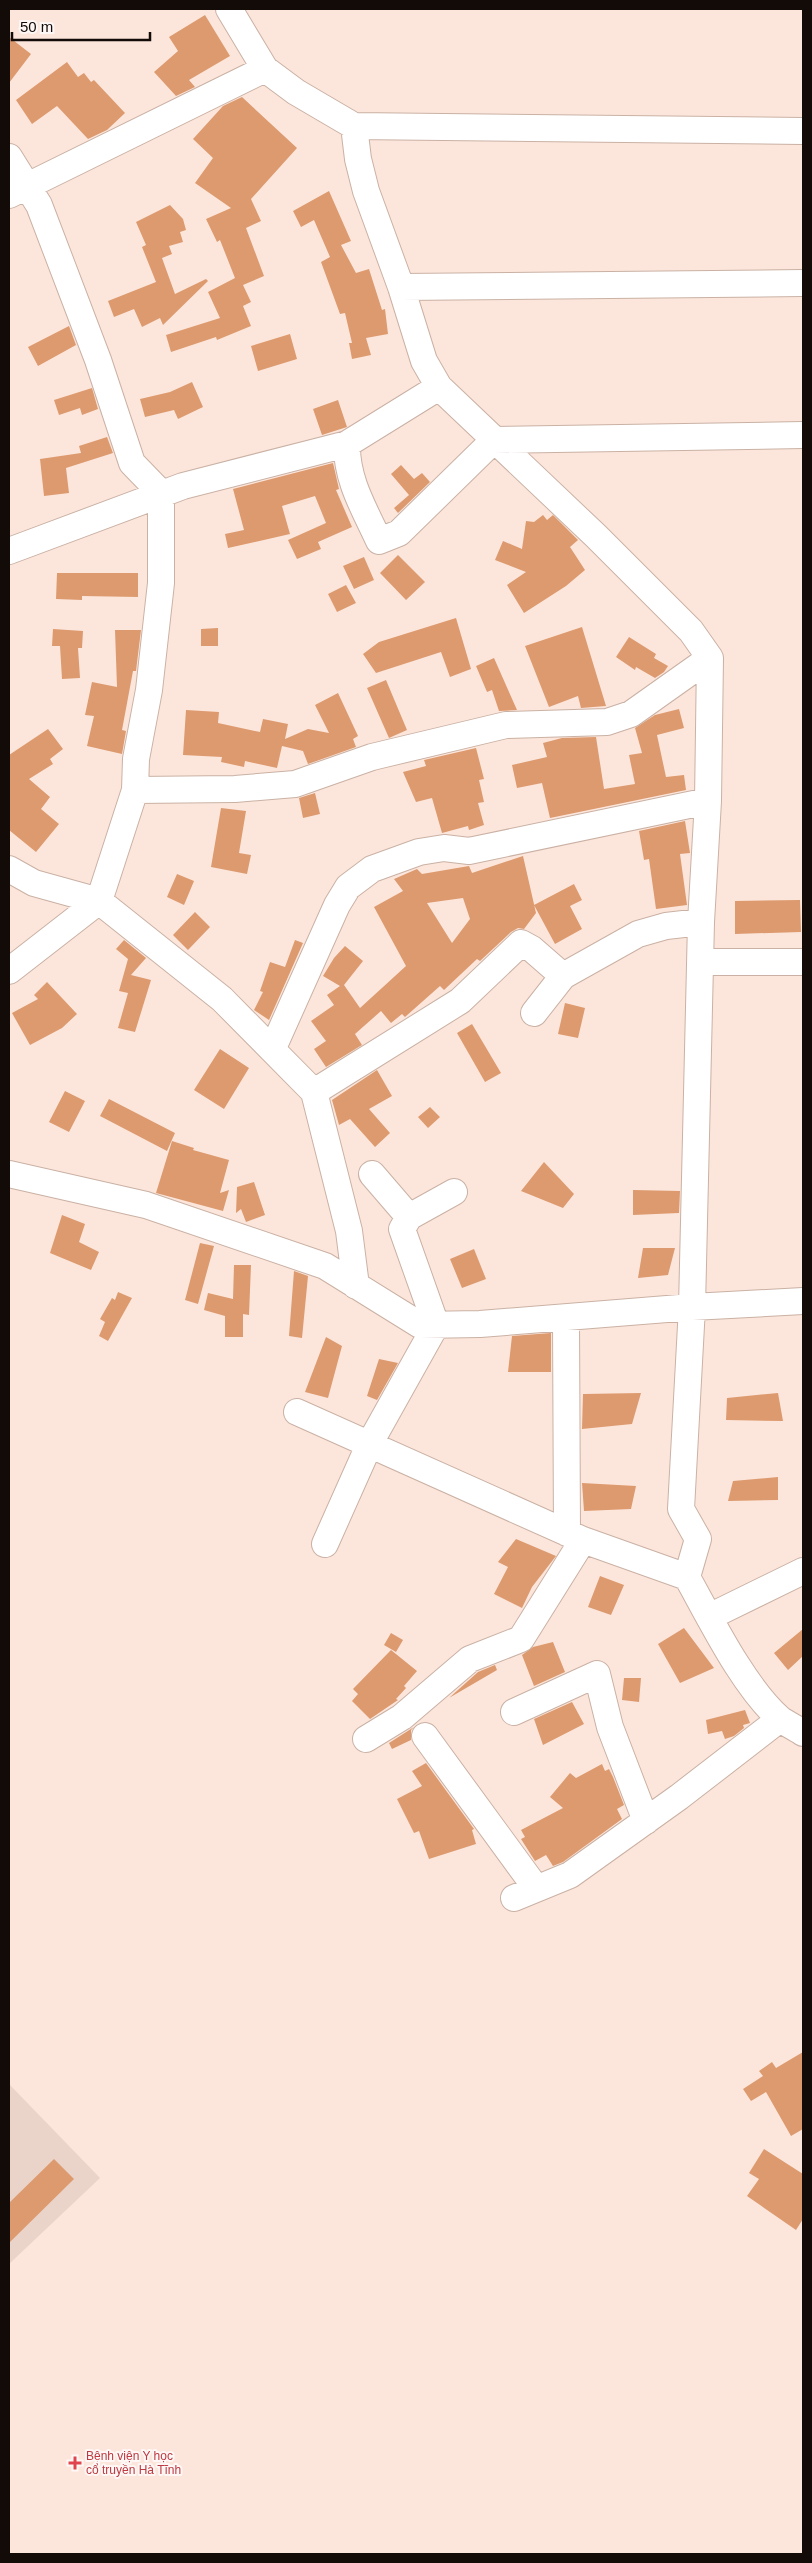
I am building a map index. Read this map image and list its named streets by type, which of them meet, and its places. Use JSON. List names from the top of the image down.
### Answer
{
  "places": {
    "health": ["Bệnh viện Y học cổ truyền Hà Tĩnh"]
  },
  "scale_bar": "50 m"
}
